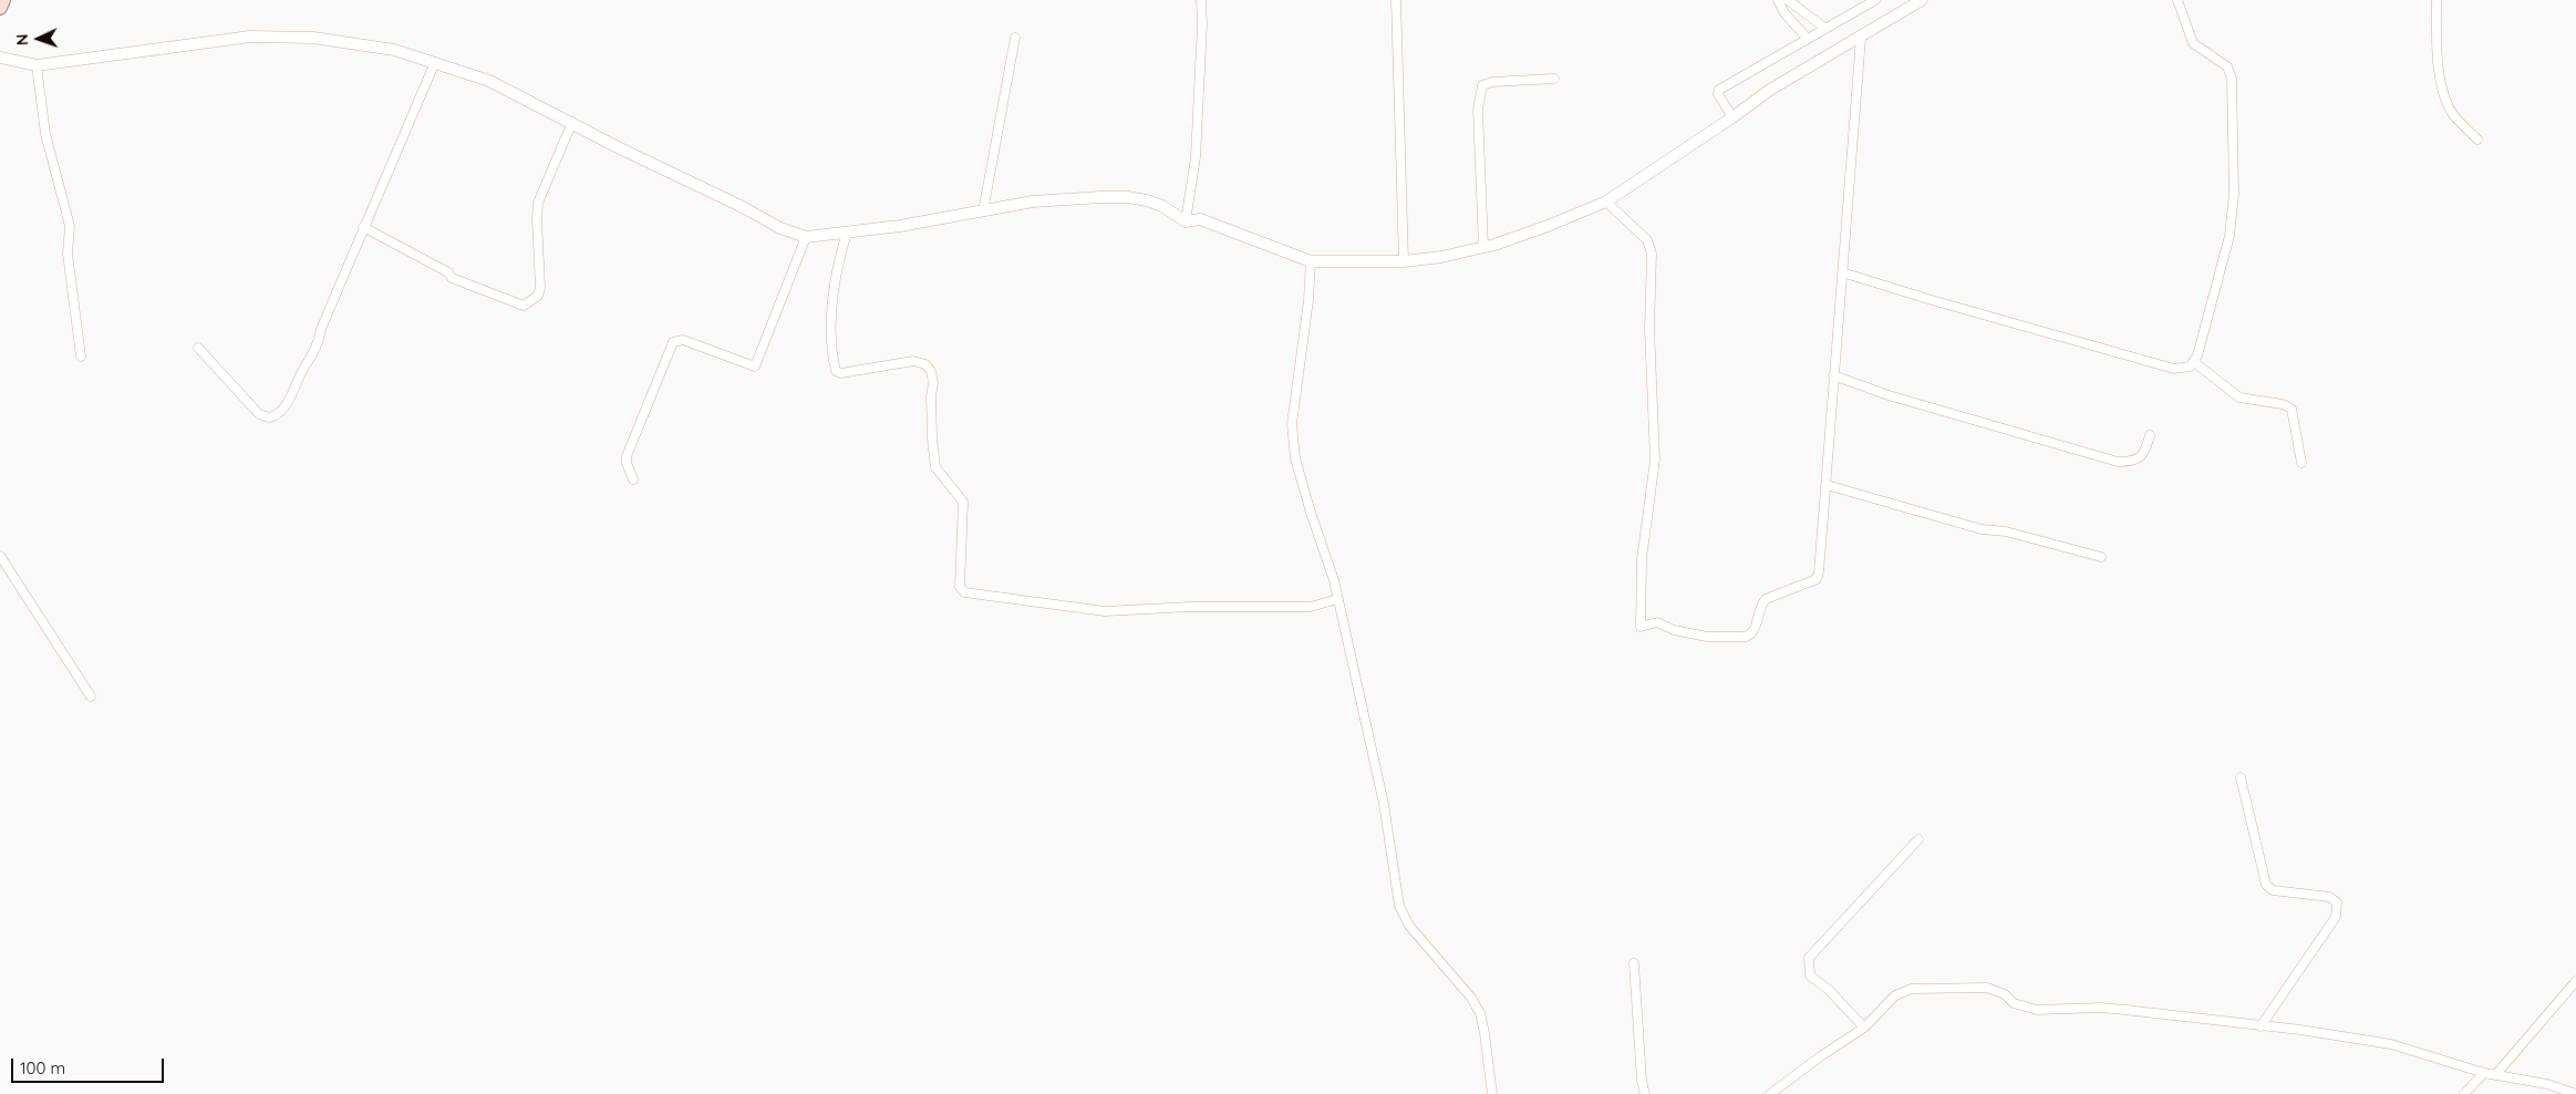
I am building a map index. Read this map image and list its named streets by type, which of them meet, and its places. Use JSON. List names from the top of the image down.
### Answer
{
  "scale_bar": "100 m",
  "north": "left"
}
